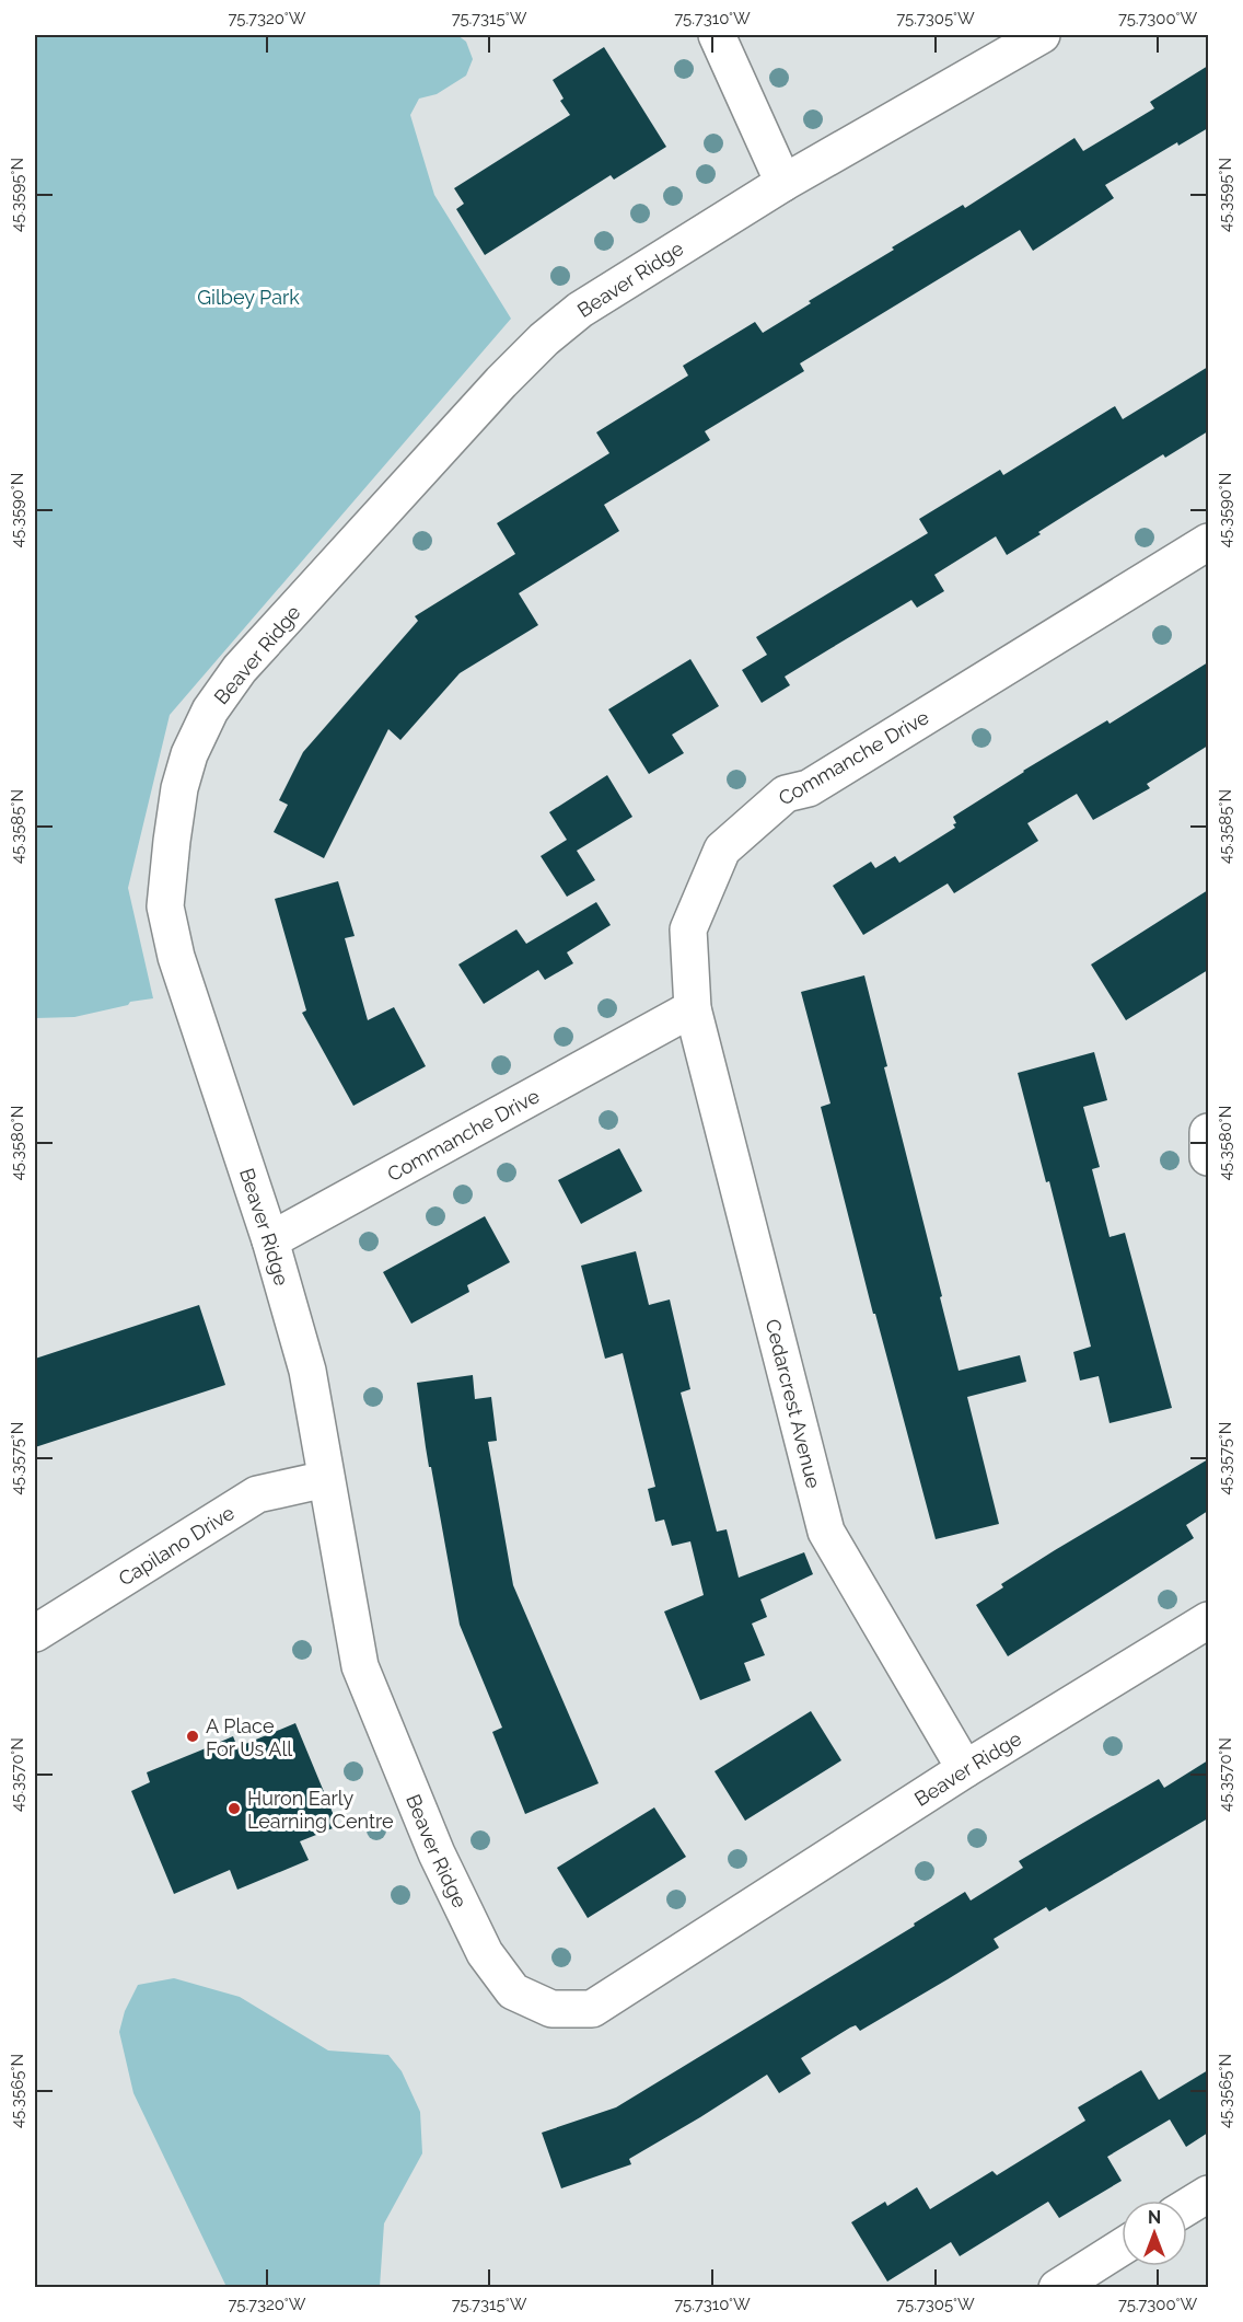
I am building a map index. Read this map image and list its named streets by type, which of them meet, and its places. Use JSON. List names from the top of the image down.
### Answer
{
  "streets": {
    "street": [
      "Beaver Ridge",
      "Commanche Drive",
      "Cedarcrest Avenue",
      "Capilano Drive"
    ]
  },
  "crossings": [
    ["Beaver Ridge", "Commanche Drive"],
    ["Beaver Ridge", "Cedarcrest Avenue"],
    ["Beaver Ridge", "Capilano Drive"],
    ["Commanche Drive", "Cedarcrest Avenue"]
  ],
  "parks": ["Gilbey Park"],
  "places": ["A Place For Us All", "Huron Early Learning Centre"],
  "north": "top",
  "coordinates": [
    "75.7320°W",
    "75.7315°W",
    "75.7310°W",
    "75.7305°W",
    "75.7300°W",
    "45.3595°N",
    "45.3590°N",
    "45.3585°N",
    "45.3580°N",
    "45.3575°N",
    "45.3570°N",
    "45.3565°N"
  ]
}
